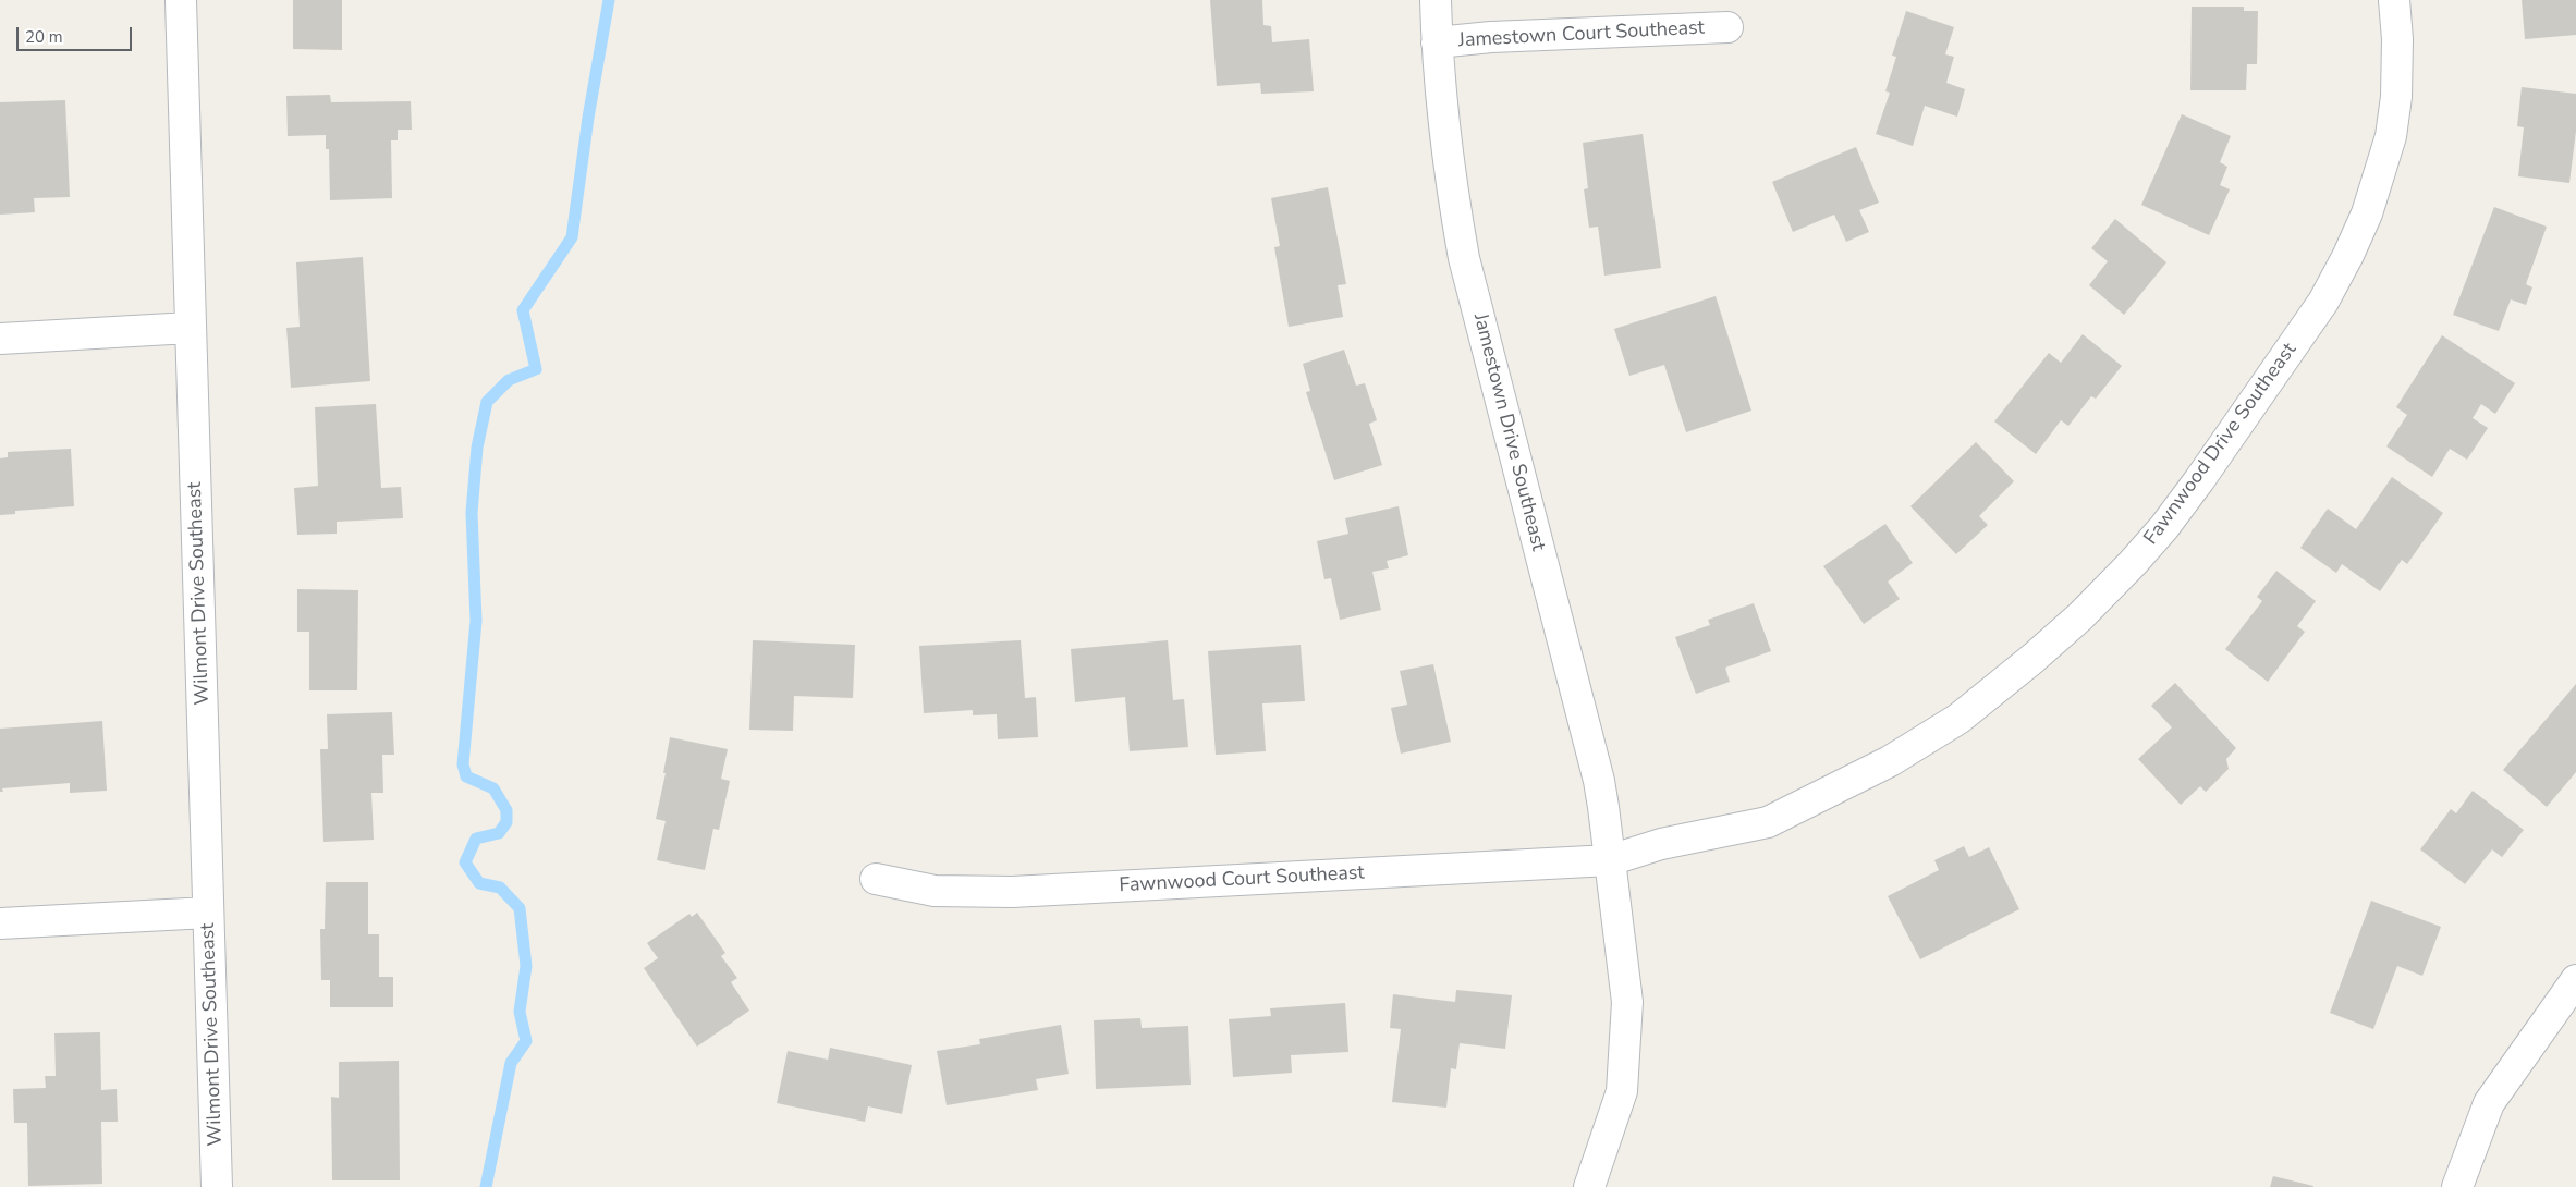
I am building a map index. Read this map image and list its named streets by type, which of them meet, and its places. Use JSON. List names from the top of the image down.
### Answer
{
  "streets": {
    "street": [
      "Jamestown Court Southeast",
      "Jamestown Drive Southeast",
      "Fawnwood Drive Southeast",
      "Wilmont Drive Southeast",
      "Fawnwood Court Southeast"
    ]
  },
  "crossings": [
    ["Jamestown Court Southeast", "Jamestown Drive Southeast"],
    ["Jamestown Drive Southeast", "Fawnwood Drive Southeast"],
    ["Jamestown Drive Southeast", "Fawnwood Court Southeast"],
    ["Fawnwood Drive Southeast", "Fawnwood Court Southeast"]
  ],
  "scale_bar": "20 m"
}
